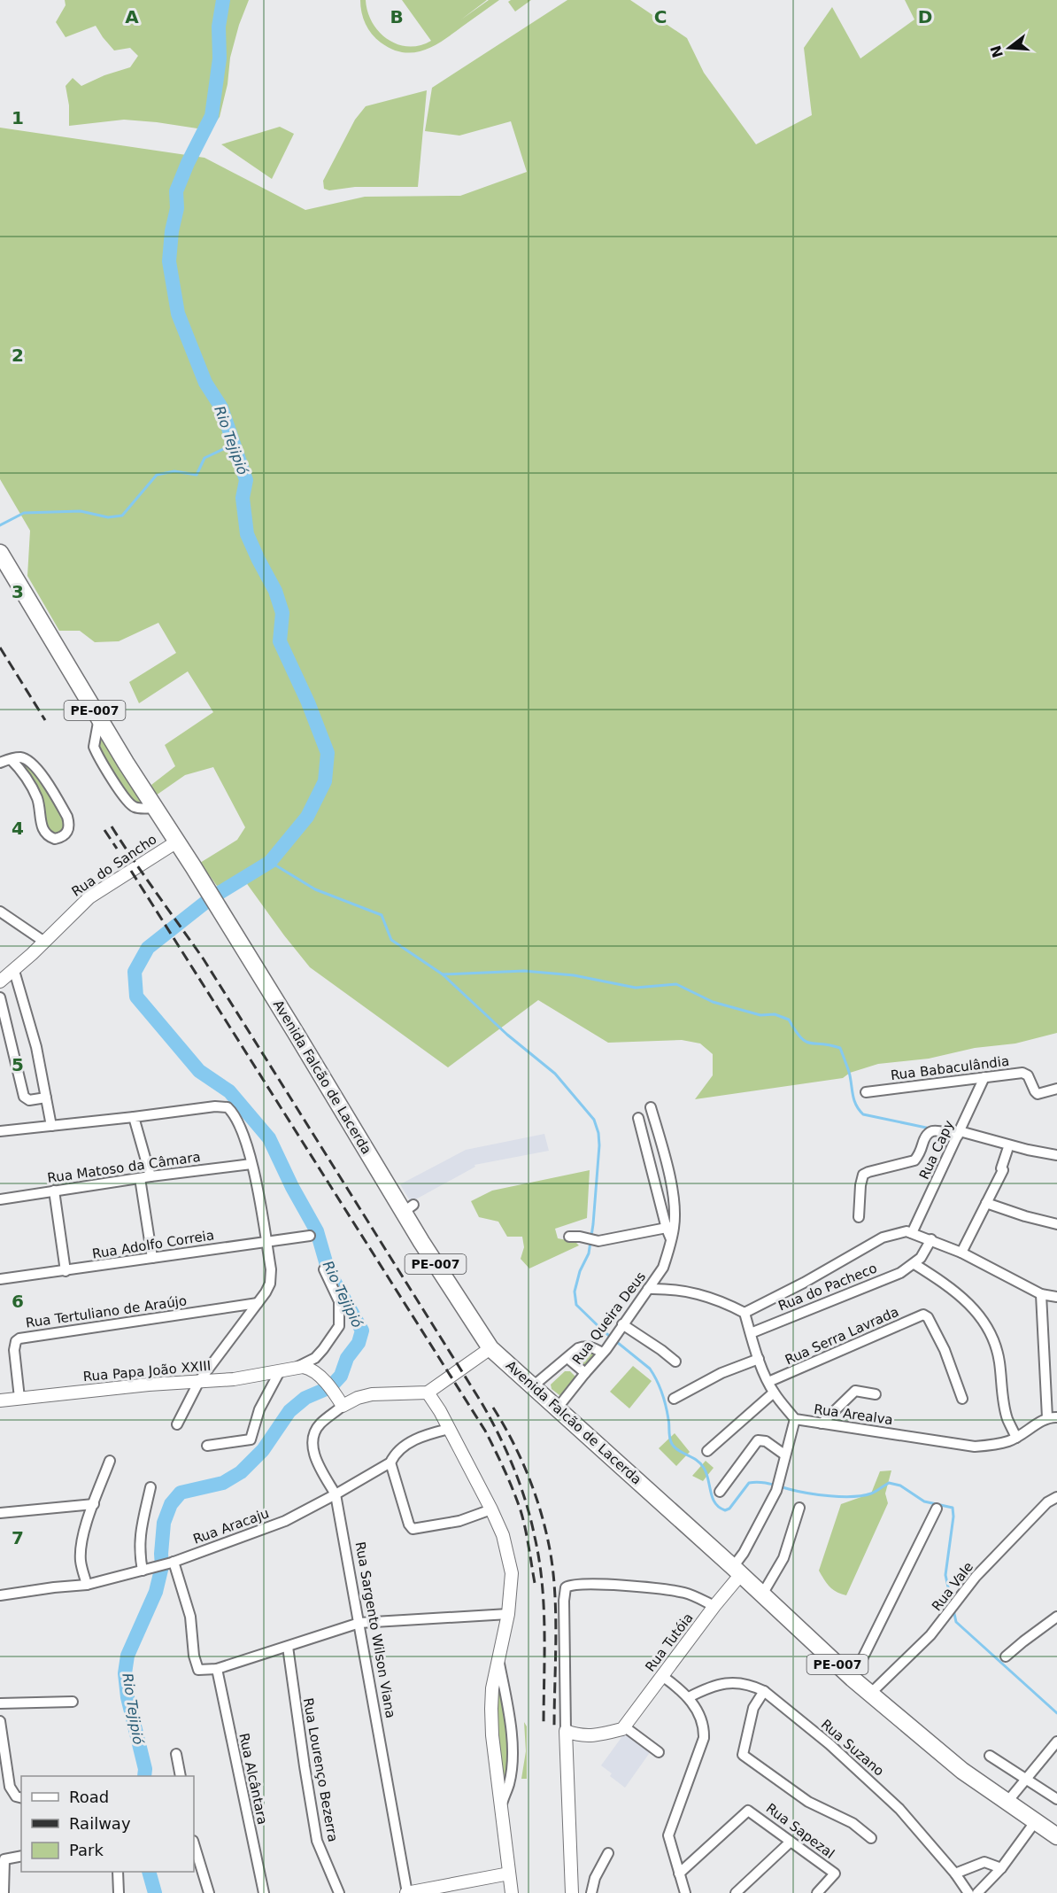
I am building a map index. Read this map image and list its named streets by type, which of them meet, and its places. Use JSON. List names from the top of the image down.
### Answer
{
  "streets": {
    "main road": ["PE-007", "Avenida Falcão de Lacerda"],
    "street": [
      "Rua do Sancho",
      "Rua Babaculândia",
      "Rua Capy",
      "Rua Matoso da Câmara",
      "Rua Adolfo Correia",
      "Rua do Pacheco",
      "Rua Tertuliano de Araújo",
      "Rua Queira Deus",
      "Rua Serra Lavrada",
      "Rua Papa João XXIII",
      "Rua Arealva",
      "Rua Aracaju",
      "Rua Vale",
      "Rua Sargento Wilson Viana",
      "Rua Tutóia",
      "Rua Suzano",
      "Rua Lourenço Bezerra",
      "Rua Alcântara",
      "Rua Sapezal"
    ]
  },
  "crossings": [
    ["PE-007", "Rua do Sancho"],
    ["PE-007", "Avenida Falcão de Lacerda"],
    ["Rua do Sancho", "Avenida Falcão de Lacerda"],
    ["Rua Babaculândia", "Rua Capy"],
    ["Avenida Falcão de Lacerda", "Rua Queira Deus"],
    ["Avenida Falcão de Lacerda", "Rua Vale"],
    ["Avenida Falcão de Lacerda", "Rua Tutóia"],
    ["Rua do Pacheco", "Rua Arealva"],
    ["Rua Tertuliano de Araújo", "Rua Papa João XXIII"],
    ["Rua Serra Lavrada", "Rua Arealva"],
    ["Rua Papa João XXIII", "Rua Sargento Wilson Viana"],
    ["Rua Aracaju", "Rua Sargento Wilson Viana"]
  ],
  "water": ["Rio Tejipió"],
  "legend": ["Road", "Railway", "Park"],
  "north": "left",
  "grid": {
    "columns": [
      "A",
      "B",
      "C",
      "D"
    ],
    "rows": [
      "1",
      "2",
      "3",
      "4",
      "5",
      "6",
      "7"
    ]
  }
}
